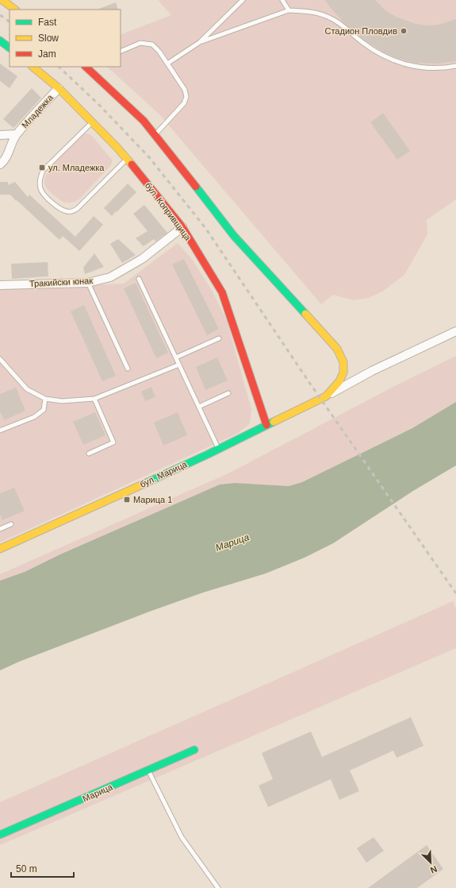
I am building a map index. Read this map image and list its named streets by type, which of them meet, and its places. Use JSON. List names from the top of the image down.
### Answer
{
  "streets": {
    "main road": ["бул. Копривщица", "бул. Марица", "Марица"],
    "street": ["Младежка", "Тракийски юнак"]
  },
  "crossings": [
    ["Младежка", "бул. Копривщица"],
    ["бул. Копривщица", "Тракийски юнак"],
    ["бул. Копривщица", "бул. Марица"]
  ],
  "water": ["Марица"],
  "places": {
    "other": ["Стадион Пловдив"],
    "transit": ["ул. Младежка", "Марица 1"]
  },
  "legend": ["Fast", "Slow", "Jam"],
  "scale_bar": "50 m",
  "north": "bottom right"
}
